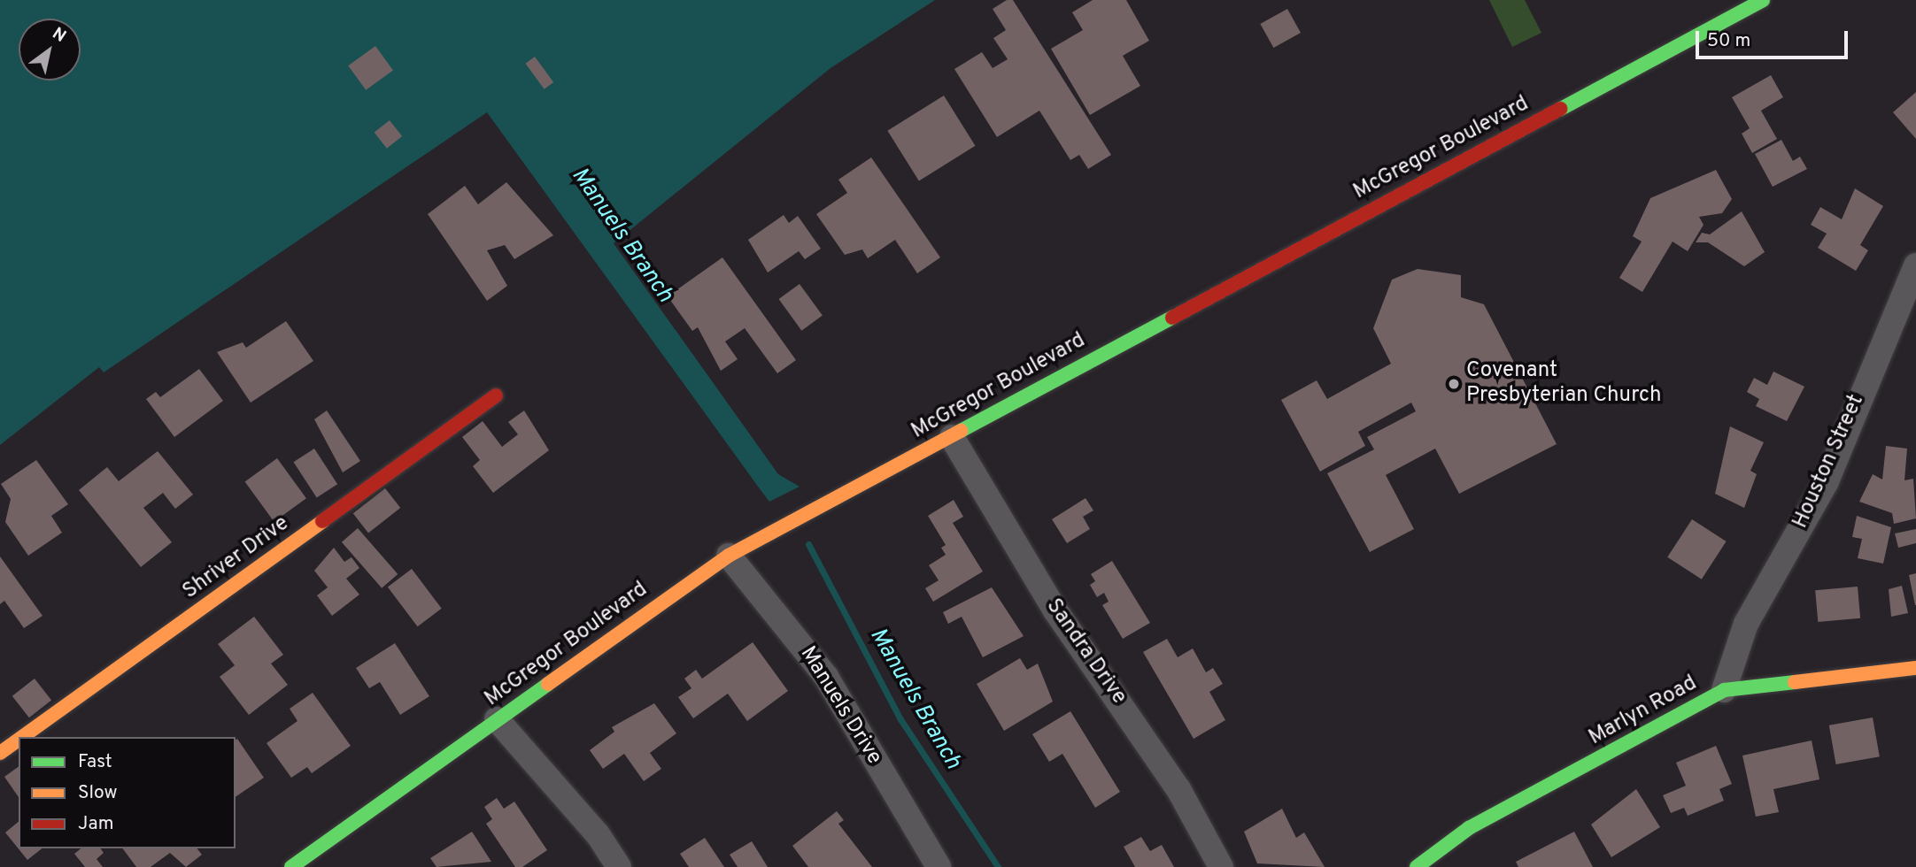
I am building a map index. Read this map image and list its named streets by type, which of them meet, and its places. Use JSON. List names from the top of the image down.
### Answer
{
  "streets": {
    "main road": ["McGregor Boulevard", "Shriver Drive", "Marlyn Road"],
    "street": ["Houston Street", "Sandra Drive", "Manuels Drive"]
  },
  "crossings": [
    ["McGregor Boulevard", "Sandra Drive"],
    ["McGregor Boulevard", "Manuels Drive"],
    ["Houston Street", "Marlyn Road"]
  ],
  "water": ["Manuels Branch"],
  "places": ["Covenant Presbyterian Church"],
  "legend": ["Fast", "Slow", "Jam"],
  "scale_bar": "50 m",
  "north": "top right"
}
